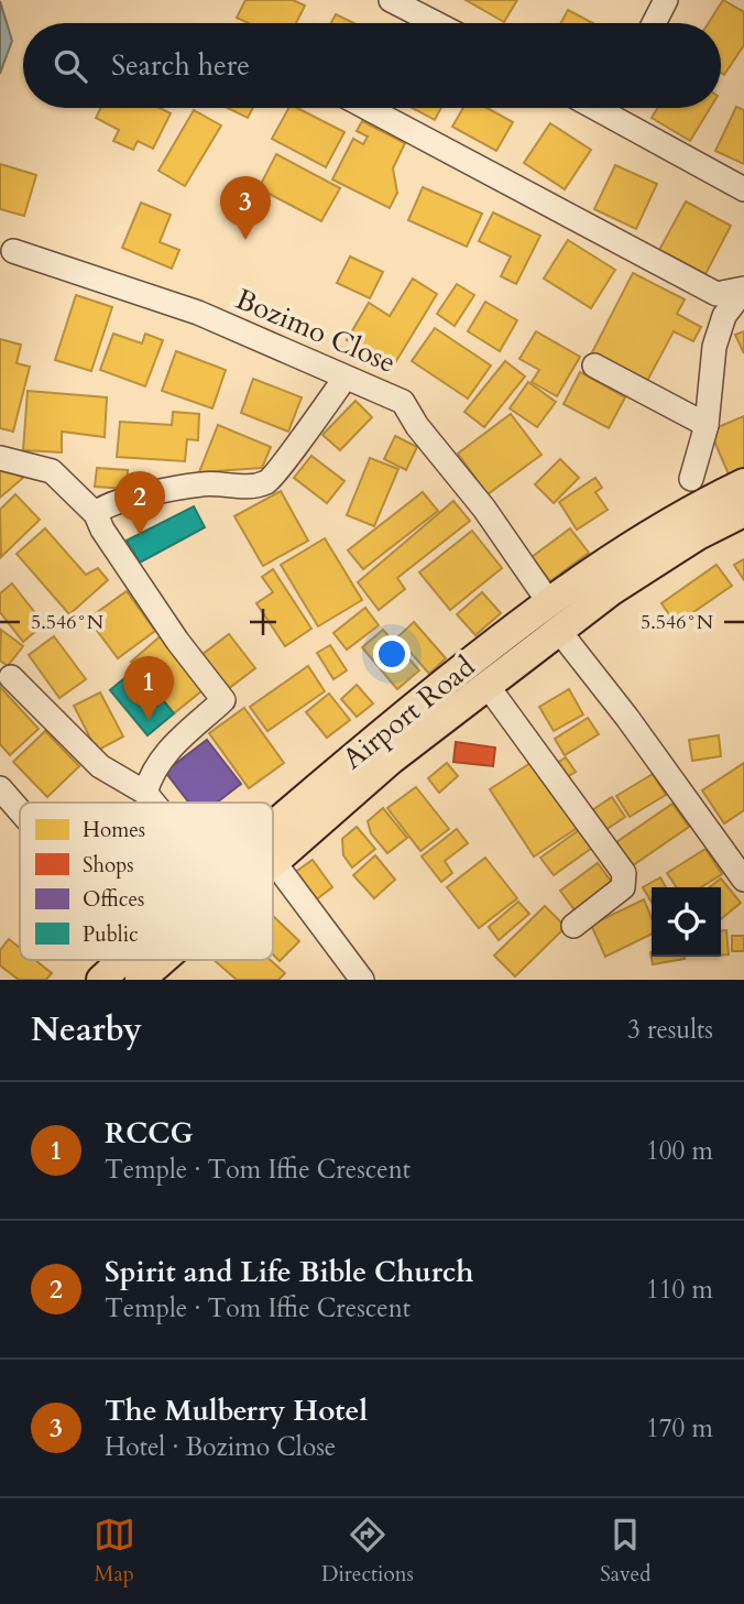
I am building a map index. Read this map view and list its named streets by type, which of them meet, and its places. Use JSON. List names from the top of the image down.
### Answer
{
  "streets": {
    "main road": ["Airport Road"],
    "street": ["Bozimo Close"]
  },
  "crossings": [
    ["Bozimo Close", "Airport Road"]
  ],
  "legend": [
    "Homes",
    "Shops",
    "Offices",
    "Public"
  ],
  "page": {
    "search": "Search here",
    "pins": ["3", "2", "1"],
    "heading": ["Nearby", "3 results"],
    "list": [
      {
        "mark": "1",
        "name": "RCCG",
        "note": "Temple · Tom Iffie Crescent",
        "value": "100 m"
      },
      {
        "mark": "2",
        "name": "Spirit and Life Bible Church",
        "note": "Temple · Tom Iffie Crescent",
        "value": "110 m"
      },
      {
        "mark": "3",
        "name": "The Mulberry Hotel",
        "note": "Hotel · Bozimo Close",
        "value": "170 m"
      }
    ],
    "nav": ["Map", "Directions", "Saved"]
  },
  "coordinates": ["5.546°N"]
}
